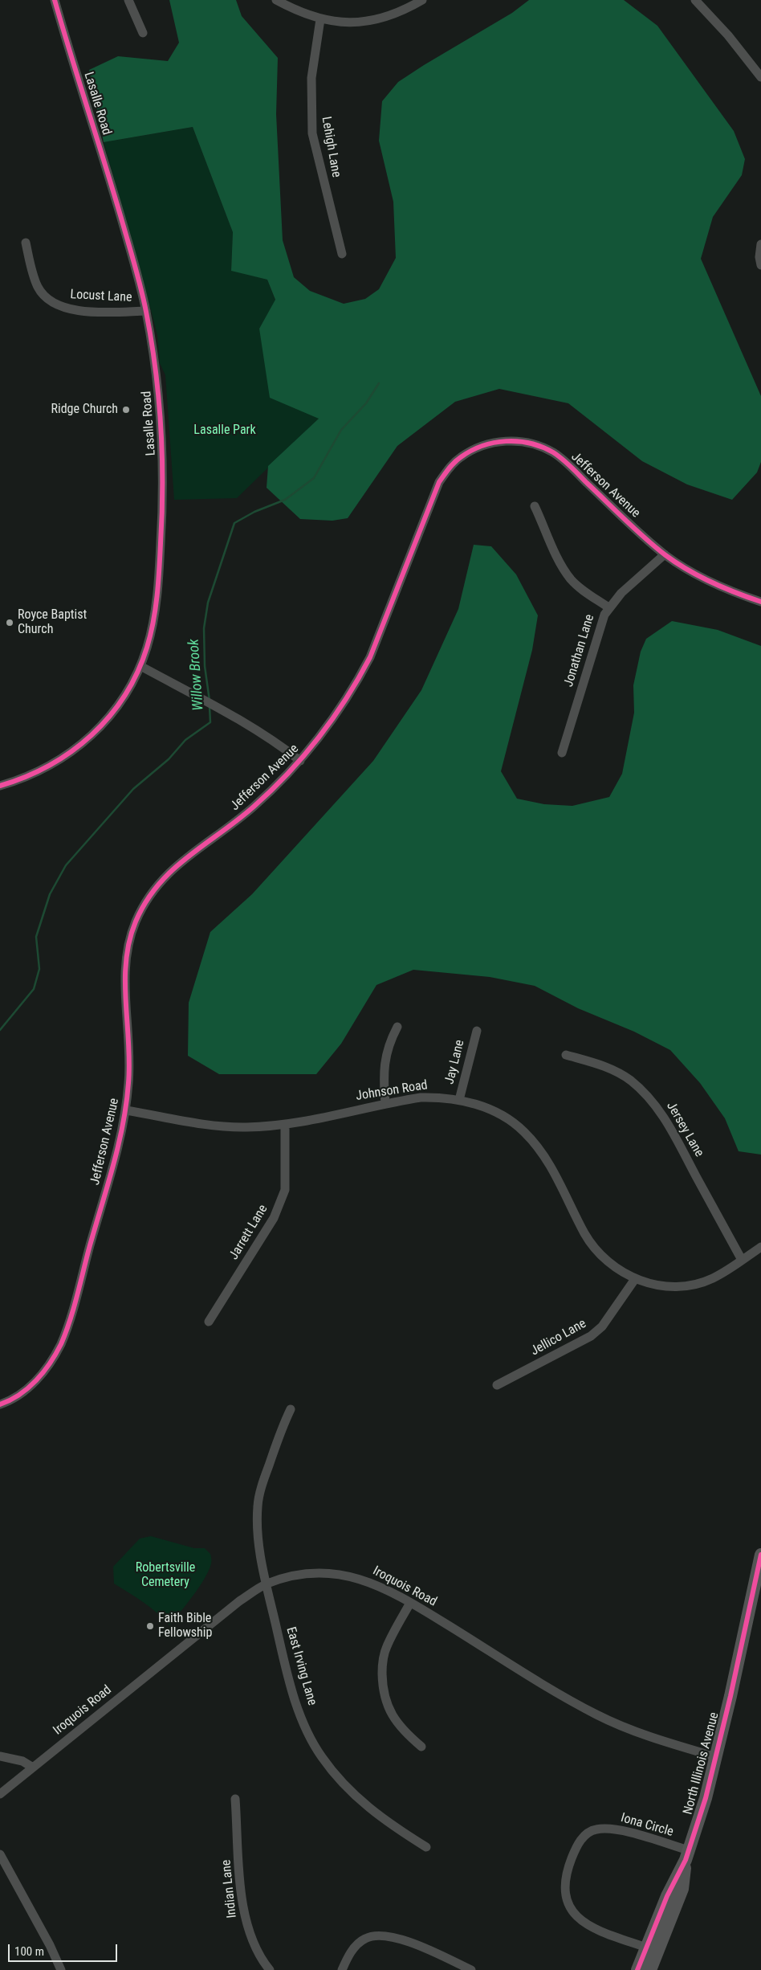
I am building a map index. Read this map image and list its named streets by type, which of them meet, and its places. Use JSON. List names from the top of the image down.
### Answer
{
  "streets": {
    "highway": ["North Illinois Avenue"],
    "street": [
      "Lasalle Road",
      "Lehigh Lane",
      "Locust Lane",
      "Jefferson Avenue",
      "Jonathan Lane",
      "Jay Lane",
      "Johnson Road",
      "Jersey Lane",
      "Jarrett Lane",
      "Jellico Lane",
      "Iroquois Road",
      "East Irving Lane",
      "Iona Circle",
      "Indian Lane"
    ]
  },
  "crossings": [
    ["Lasalle Road", "Locust Lane"],
    ["Jefferson Avenue", "Jonathan Lane"],
    ["Jefferson Avenue", "Johnson Road"],
    ["Jay Lane", "Johnson Road"],
    ["Johnson Road", "Jersey Lane"],
    ["Johnson Road", "Jarrett Lane"],
    ["Johnson Road", "Jellico Lane"],
    ["Iroquois Road", "East Irving Lane"],
    ["Iroquois Road", "North Illinois Avenue"],
    ["North Illinois Avenue", "Iona Circle"]
  ],
  "water": ["Willow Brook"],
  "parks": ["Lasalle Park", "Robertsville Cemetery"],
  "places": ["Ridge Church", "Royce Baptist Church", "Faith Bible Fellowship"],
  "scale_bar": "100 m"
}
